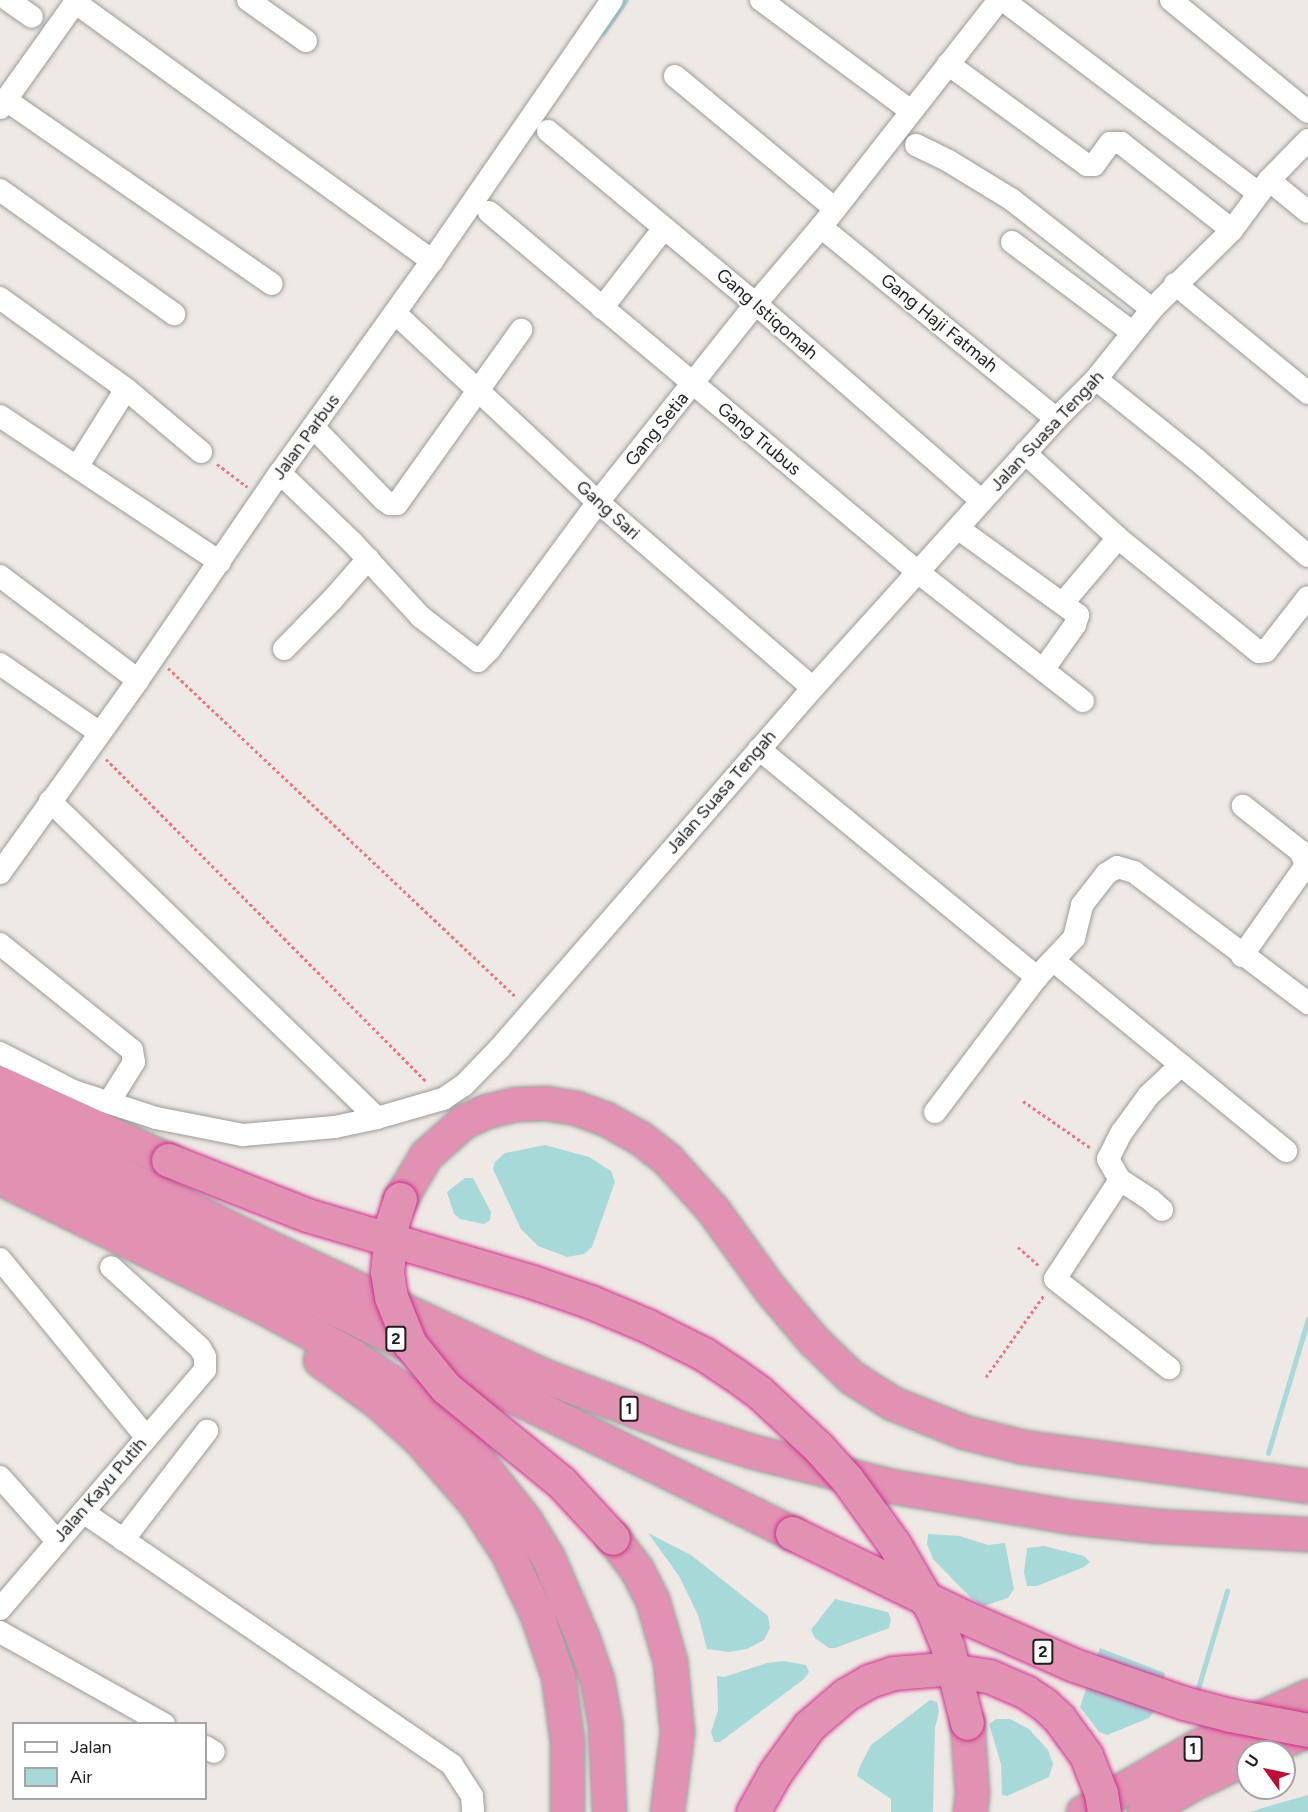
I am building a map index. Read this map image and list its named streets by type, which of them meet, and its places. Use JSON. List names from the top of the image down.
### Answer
{
  "streets": {
    "highway": ["2", "1"],
    "street": [
      "Gang Istiqomah",
      "Gang Haji Fatmah",
      "Gang Setia",
      "Jalan Suasa Tengah",
      "Jalan Parbus",
      "Gang Trubus",
      "Gang Sari",
      "Jalan Kayu Putih"
    ]
  },
  "crossings": [
    ["Gang Istiqomah", "Gang Setia"],
    ["Gang Istiqomah", "Jalan Suasa Tengah"],
    ["Gang Haji Fatmah", "Gang Setia"],
    ["Gang Haji Fatmah", "Jalan Suasa Tengah"],
    ["Gang Setia", "Jalan Parbus"],
    ["Gang Setia", "Gang Trubus"],
    ["Gang Setia", "Gang Sari"],
    ["Jalan Suasa Tengah", "Gang Trubus"],
    ["Jalan Suasa Tengah", "Gang Sari"],
    ["Jalan Parbus", "Gang Sari"]
  ],
  "legend": ["Jalan", "Air"],
  "north": "top left"
}
